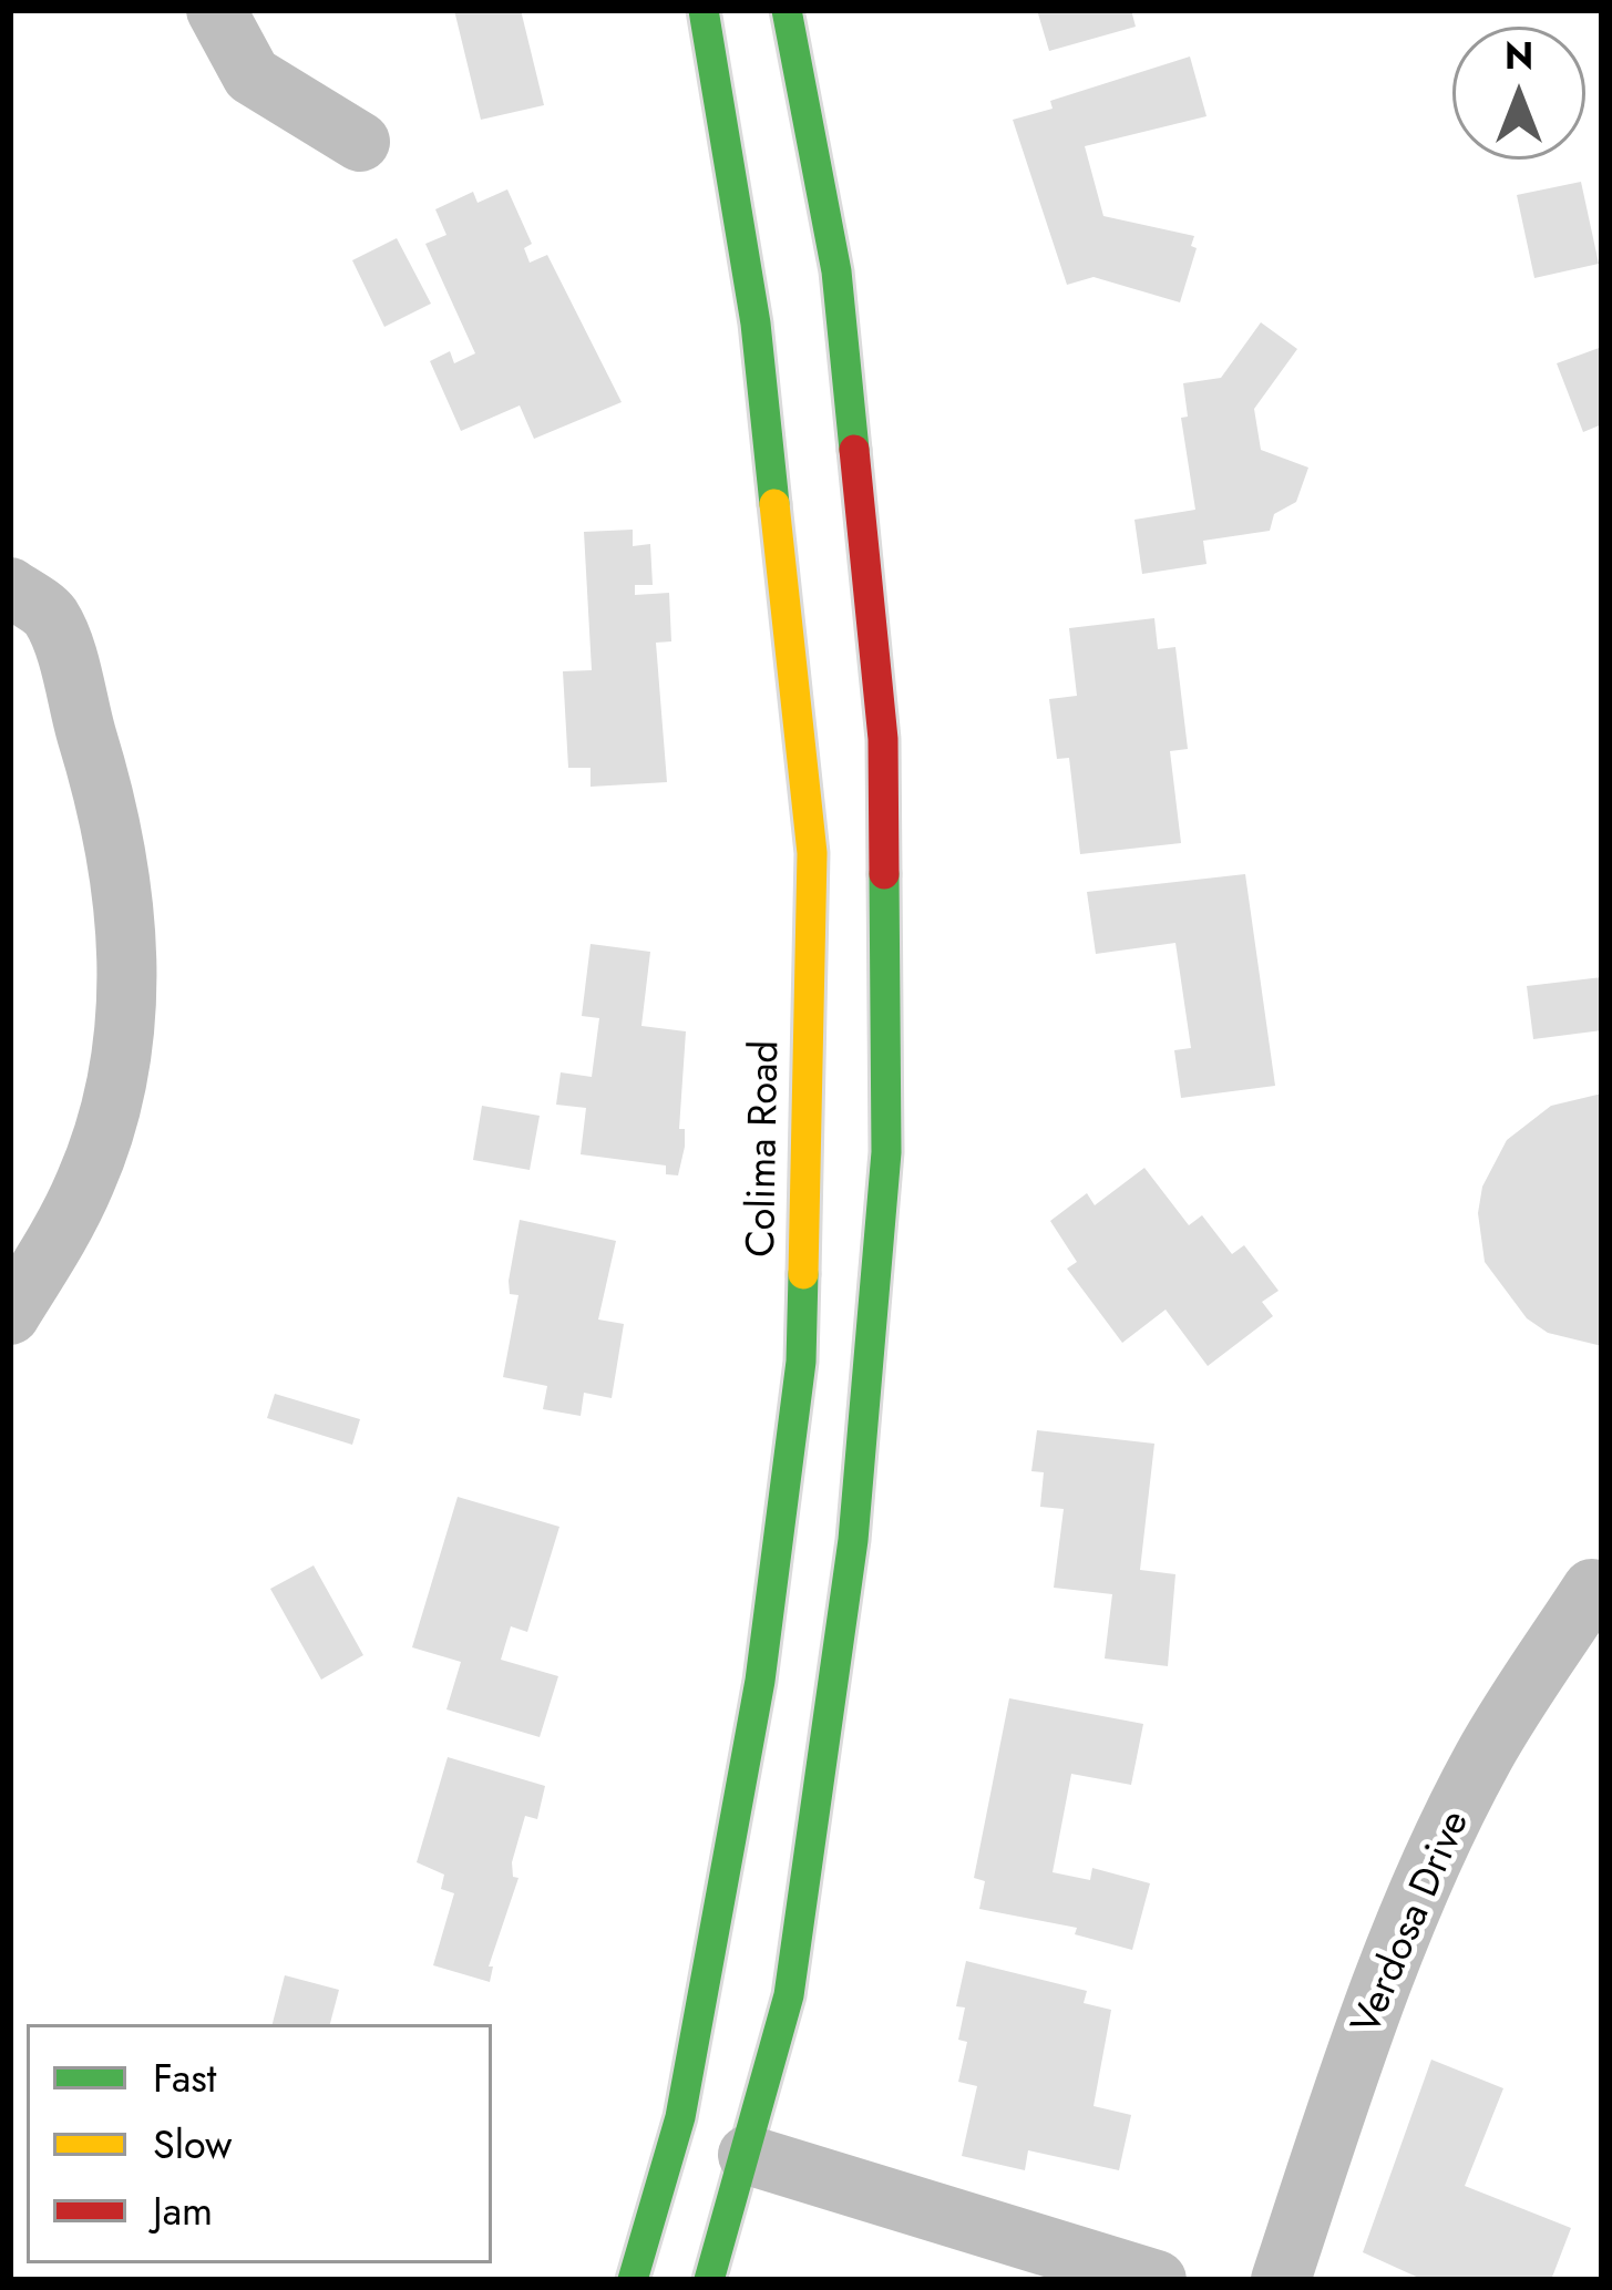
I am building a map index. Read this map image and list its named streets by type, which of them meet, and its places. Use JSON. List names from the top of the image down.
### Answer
{
  "streets": {
    "main road": ["Colima Road"],
    "street": ["Verdosa Drive"]
  },
  "legend": ["Fast", "Slow", "Jam"],
  "north": "top"
}
